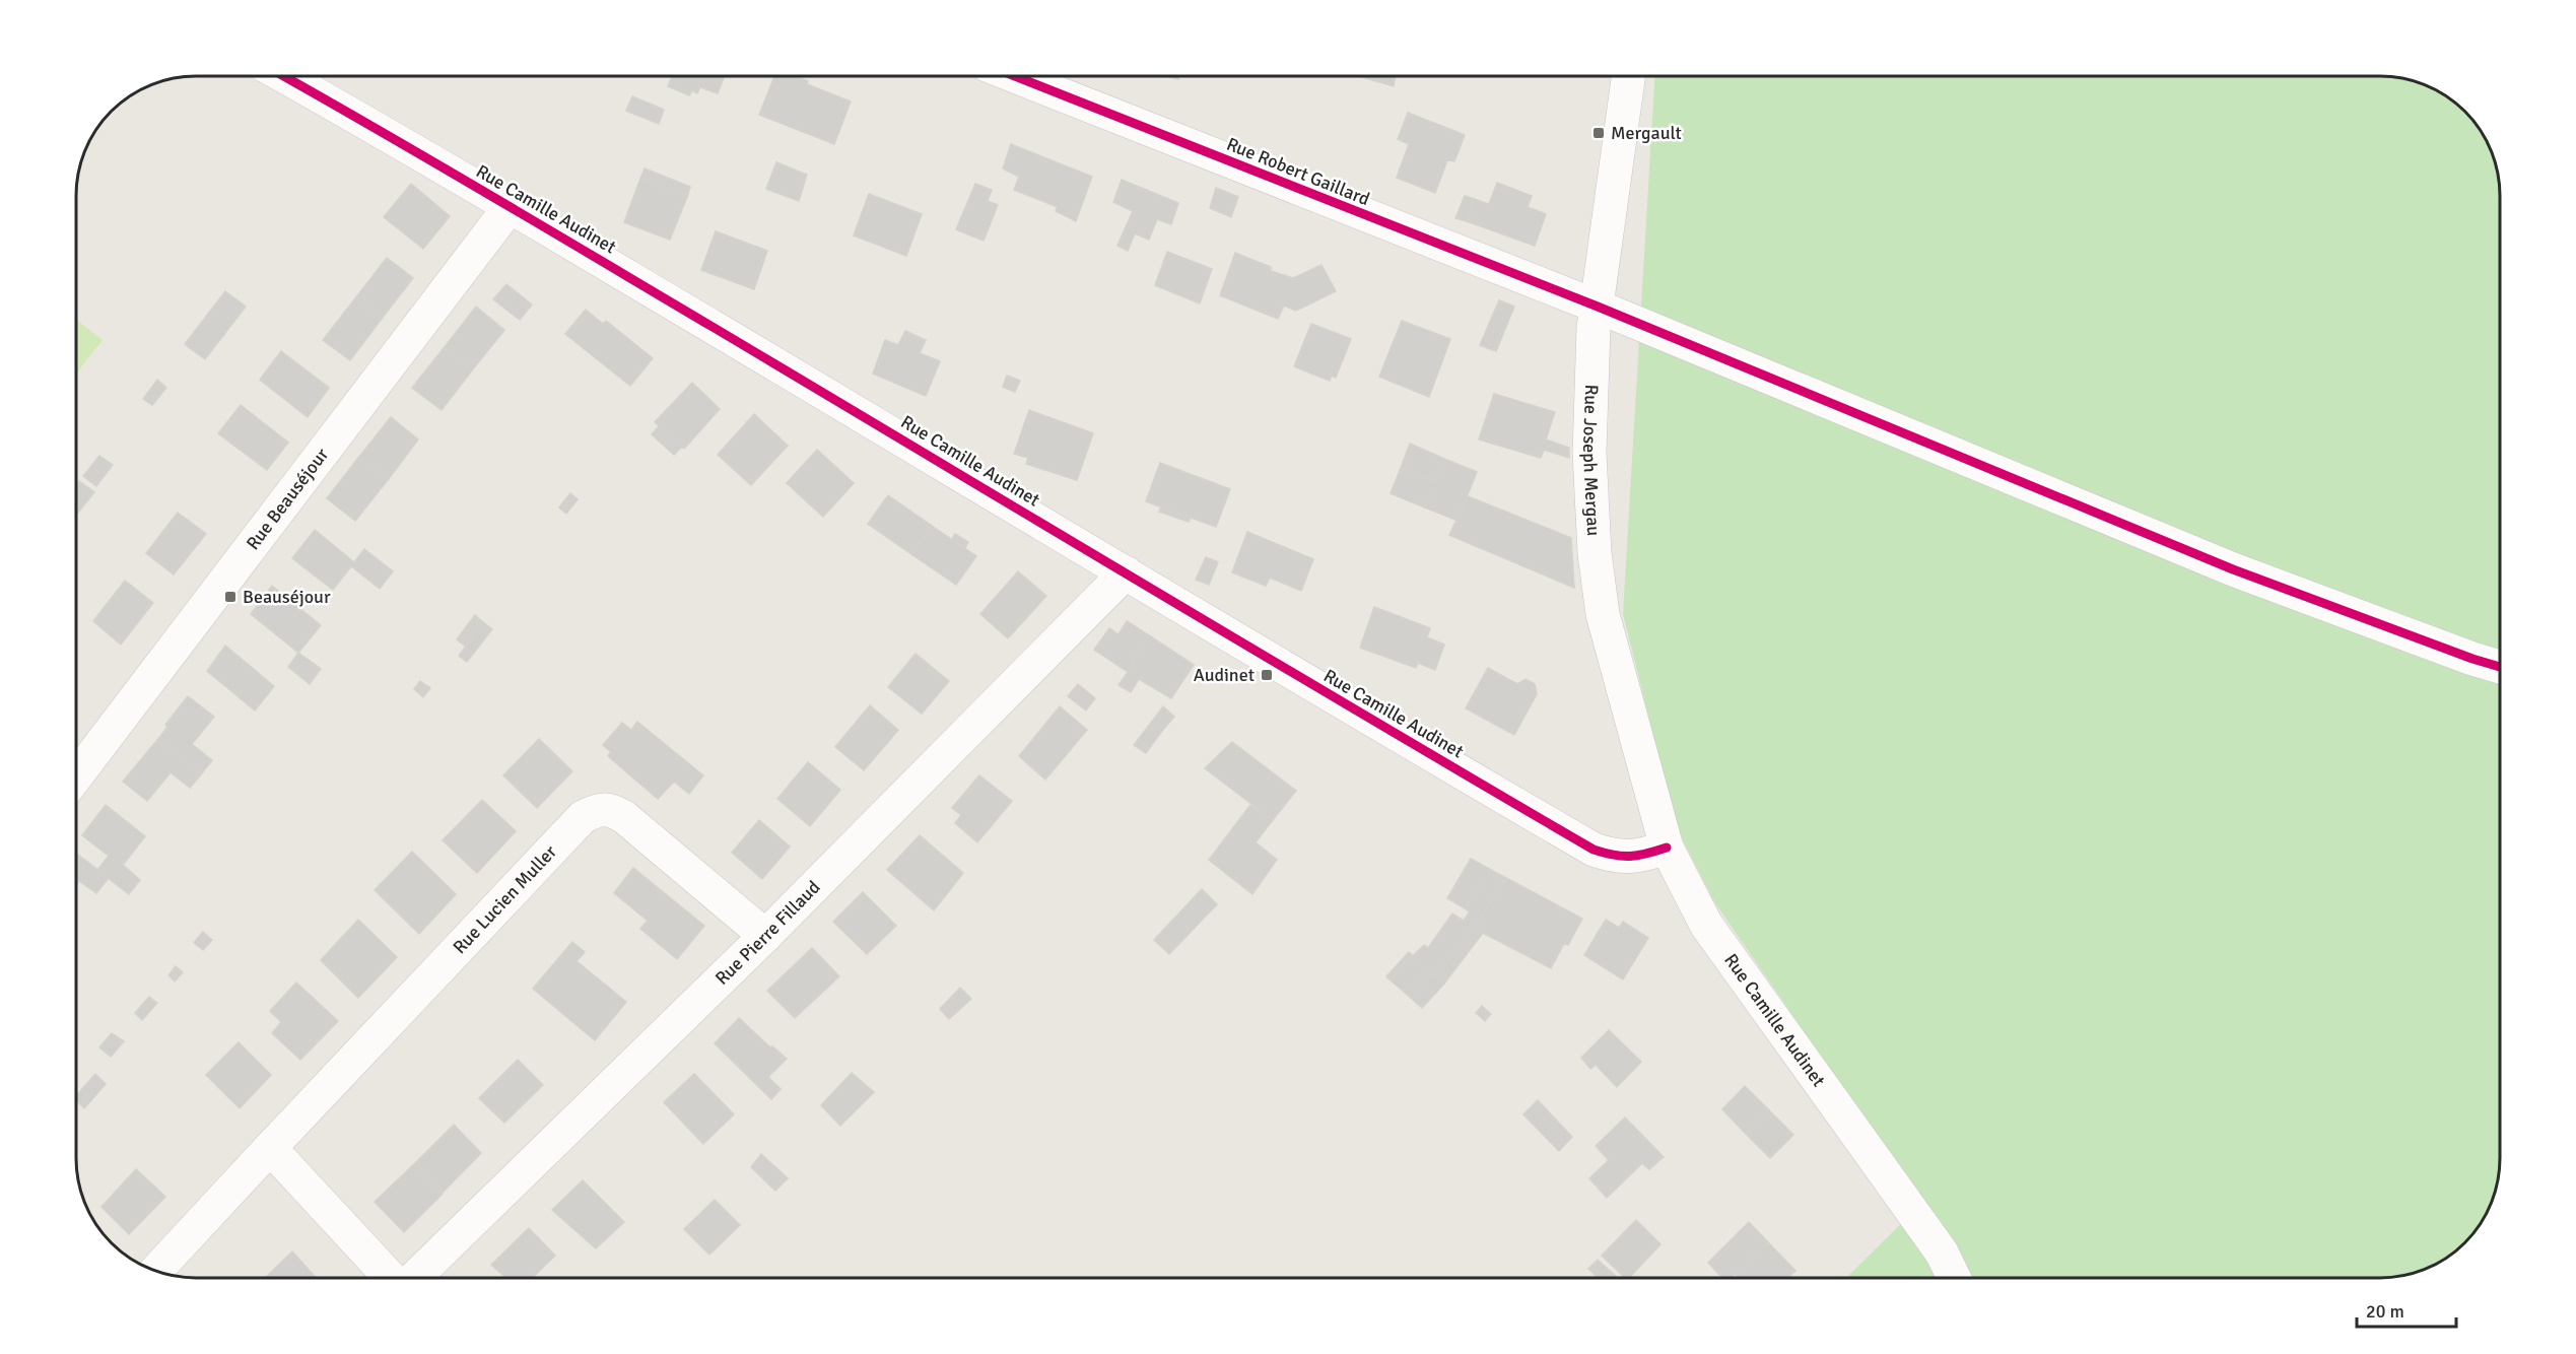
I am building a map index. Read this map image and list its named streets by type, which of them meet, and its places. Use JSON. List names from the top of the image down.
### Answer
{
  "streets": {
    "street": [
      "Rue Robert Gaillard",
      "Rue Camille Audinet",
      "Rue Joseph Mergau",
      "Rue Beauséjour",
      "Rue Lucien Muller",
      "Rue Pierre Fillaud"
    ]
  },
  "crossings": [
    ["Rue Robert Gaillard", "Rue Joseph Mergau"],
    ["Rue Camille Audinet", "Rue Joseph Mergau"],
    ["Rue Camille Audinet", "Rue Beauséjour"],
    ["Rue Camille Audinet", "Rue Pierre Fillaud"],
    ["Rue Lucien Muller", "Rue Pierre Fillaud"]
  ],
  "places": {
    "transit": ["Mergault", "Beauséjour", "Audinet"]
  },
  "scale_bar": "20 m"
}
